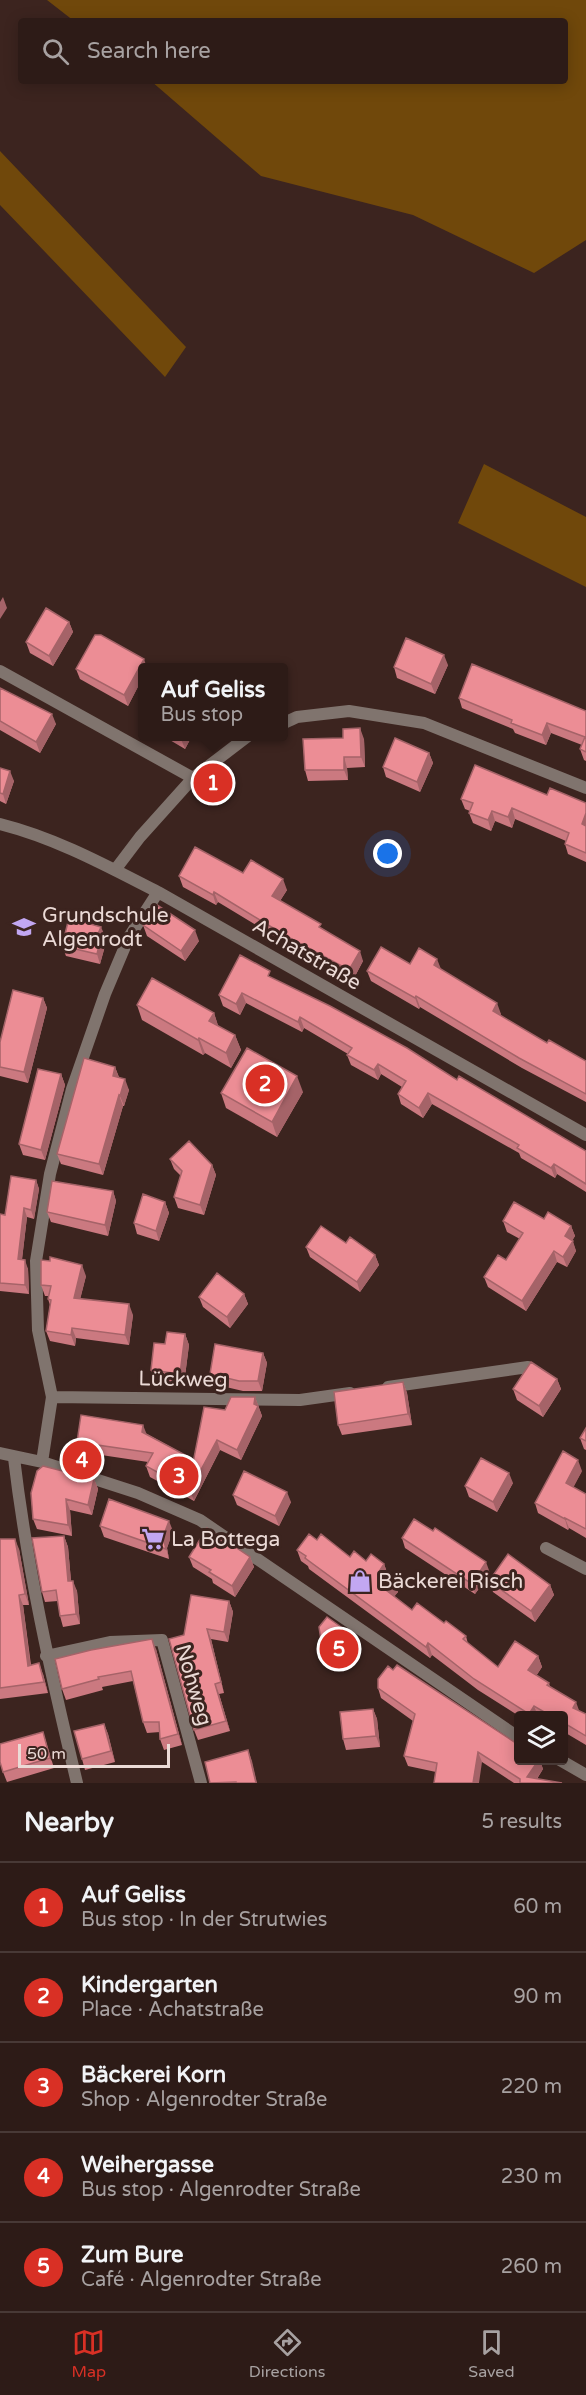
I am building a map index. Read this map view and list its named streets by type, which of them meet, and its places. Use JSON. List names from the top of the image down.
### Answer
{
  "streets": {
    "street": ["Achatstraße", "Lückweg", "Nohweg"]
  },
  "places": {
    "school or university": ["Grundschule Algenrodt"],
    "supermarket": ["La Bottega"],
    "shop": ["Bäckerei Risch"]
  },
  "scale_bar": "50 m",
  "page": {
    "search": "Search here",
    "popup": ["Auf Geliss", "Bus stop"],
    "pins": [
      "1",
      "2",
      "4",
      "3",
      "5"
    ],
    "scale": "50 m",
    "heading": ["Nearby", "5 results"],
    "list": [
      {
        "mark": "1",
        "name": "Auf Geliss",
        "note": "Bus stop · In der Strutwies",
        "value": "60 m"
      },
      {
        "mark": "2",
        "name": "Kindergarten",
        "note": "Place · Achatstraße",
        "value": "90 m"
      },
      {
        "mark": "3",
        "name": "Bäckerei Korn",
        "note": "Shop · Algenrodter Straße",
        "value": "220 m"
      },
      {
        "mark": "4",
        "name": "Weihergasse",
        "note": "Bus stop · Algenrodter Straße",
        "value": "230 m"
      },
      {
        "mark": "5",
        "name": "Zum Bure",
        "note": "Café · Algenrodter Straße",
        "value": "260 m"
      }
    ],
    "nav": ["Map", "Directions", "Saved"]
  }
}
